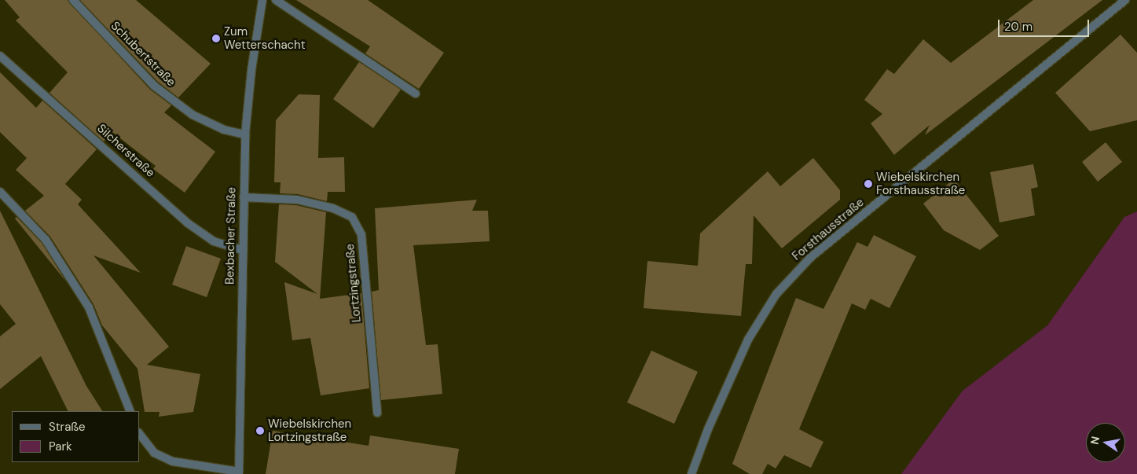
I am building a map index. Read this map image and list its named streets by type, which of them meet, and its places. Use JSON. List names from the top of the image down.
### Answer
{
  "streets": {
    "street": [
      "Schubertstraße",
      "Silcherstraße",
      "Forsthausstraße",
      "Bexbacher Straße",
      "Lortzingstraße"
    ]
  },
  "crossings": [
    ["Schubertstraße", "Bexbacher Straße"],
    ["Silcherstraße", "Bexbacher Straße"],
    ["Bexbacher Straße", "Lortzingstraße"]
  ],
  "places": ["Zum Wetterschacht", "Wiebelskirchen Forsthausstraße", "Wiebelskirchen Lortzingstraße"],
  "legend": ["Straße", "Park"],
  "scale_bar": "20 m",
  "north": "left"
}
